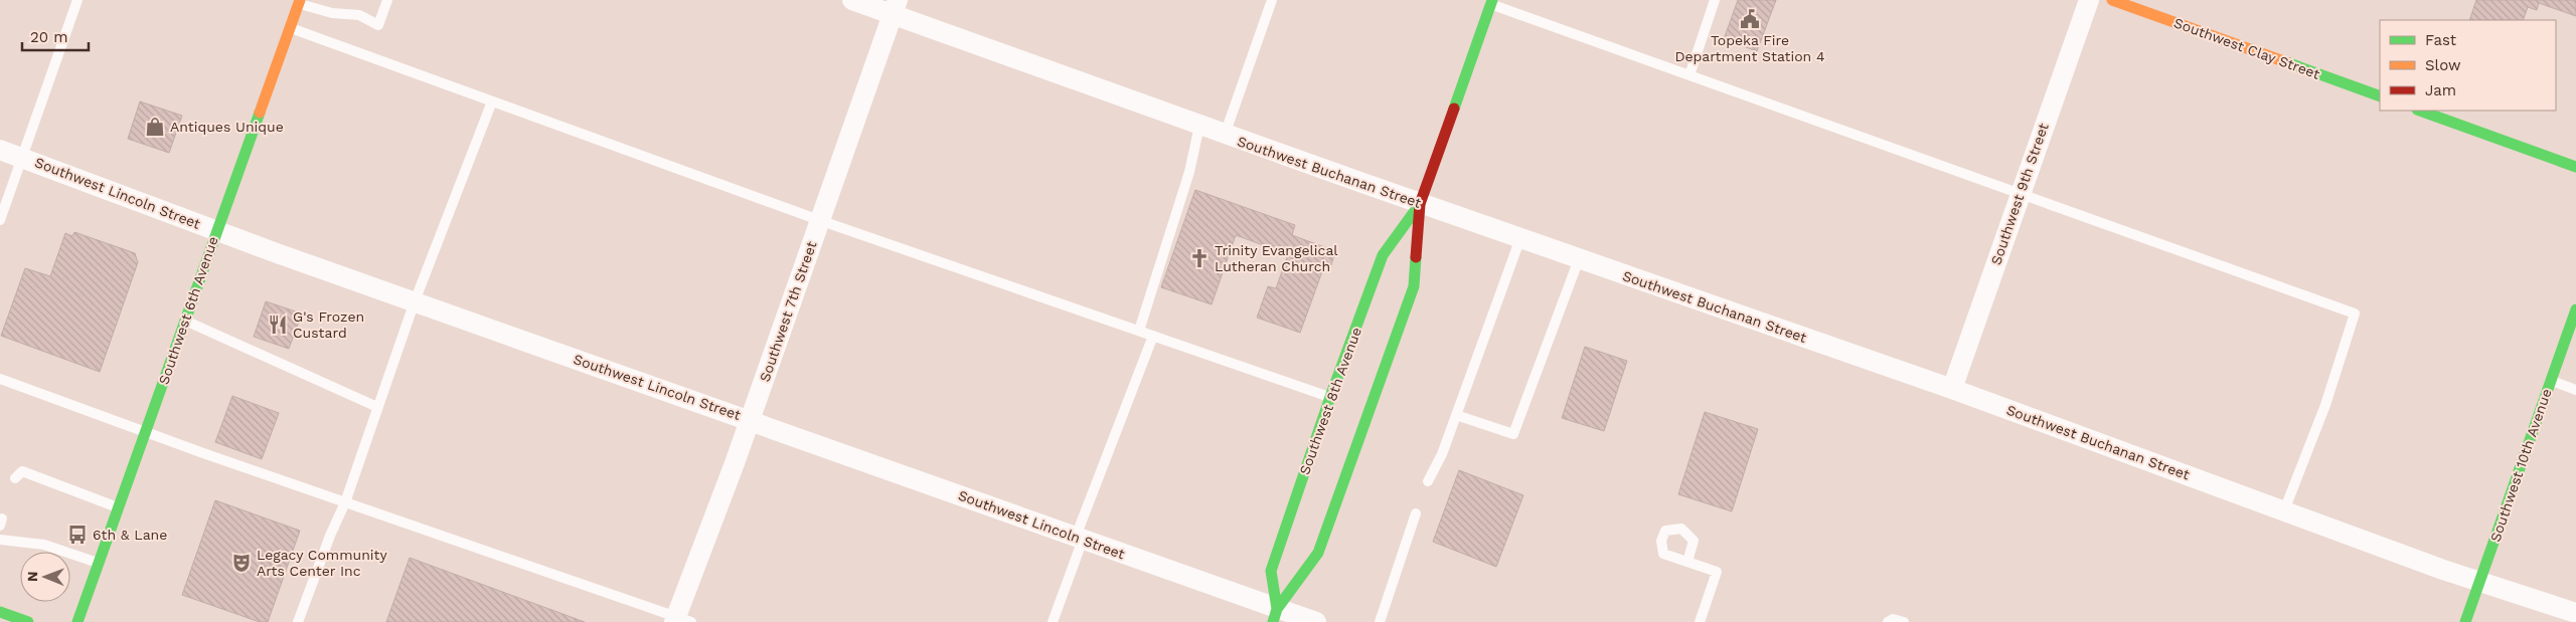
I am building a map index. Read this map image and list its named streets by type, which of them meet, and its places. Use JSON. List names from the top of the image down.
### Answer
{
  "streets": {
    "street": [
      "Southwest Clay Street",
      "Southwest Buchanan Street",
      "Southwest Lincoln Street",
      "Southwest 9th Street",
      "Southwest 6th Avenue",
      "Southwest 7th Street",
      "Southwest 8th Avenue",
      "Southwest 10th Avenue"
    ]
  },
  "crossings": [
    ["Southwest Buchanan Street", "Southwest 9th Street"],
    ["Southwest Buchanan Street", "Southwest 7th Street"],
    ["Southwest Buchanan Street", "Southwest 8th Avenue"],
    ["Southwest Buchanan Street", "Southwest 10th Avenue"],
    ["Southwest Lincoln Street", "Southwest 6th Avenue"],
    ["Southwest Lincoln Street", "Southwest 7th Street"],
    ["Southwest Lincoln Street", "Southwest 8th Avenue"]
  ],
  "places": {
    "public building": ["Topeka Fire Department Station 4"],
    "shop": ["Antiques Unique"],
    "church": ["Trinity Evangelical Lutheran Church"],
    "restaurant": ["G's Frozen Custard"],
    "bus stop": ["6th & Lane"],
    "theatre": ["Legacy Community Arts Center Inc"]
  },
  "legend": ["Fast", "Slow", "Jam"],
  "scale_bar": "20 m",
  "north": "left"
}
